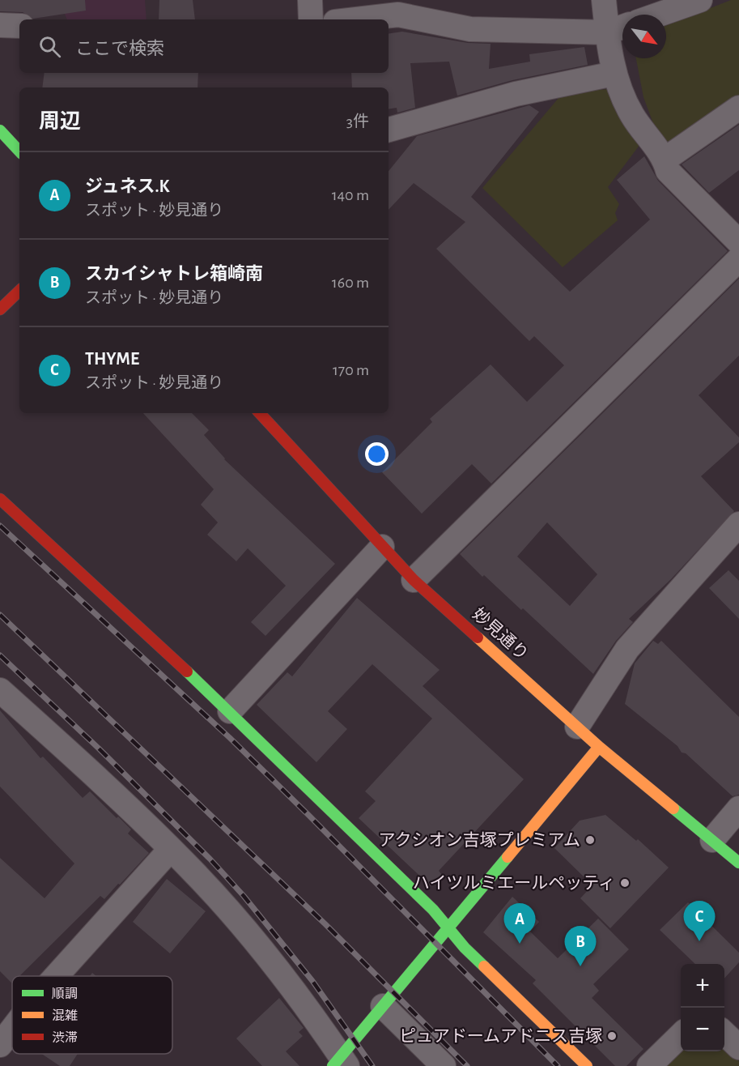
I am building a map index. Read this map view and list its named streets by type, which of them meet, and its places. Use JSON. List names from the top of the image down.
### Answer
{
  "streets": {
    "street": ["妙見通り"]
  },
  "places": ["アクシオン吉塚プレミアム", "ハイツルミエールペッティ", "ピュアドームアドニス吉塚"],
  "legend": ["順調", "混雑", "渋滞"],
  "north": "bottom right",
  "page": {
    "search": "ここで検索",
    "heading": ["周辺", "3件"],
    "list": [
      {
        "mark": "A",
        "name": "ジュネス.K",
        "note": "スポット · 妙見通り",
        "value": "140 m"
      },
      {
        "mark": "B",
        "name": "スカイシャトレ箱崎南",
        "note": "スポット · 妙見通り",
        "value": "160 m"
      },
      {
        "mark": "C",
        "name": "THYME",
        "note": "スポット · 妙見通り",
        "value": "170 m"
      }
    ],
    "pins": ["C", "A", "B"],
    "map_buttons": ["+", "−"]
  }
}
